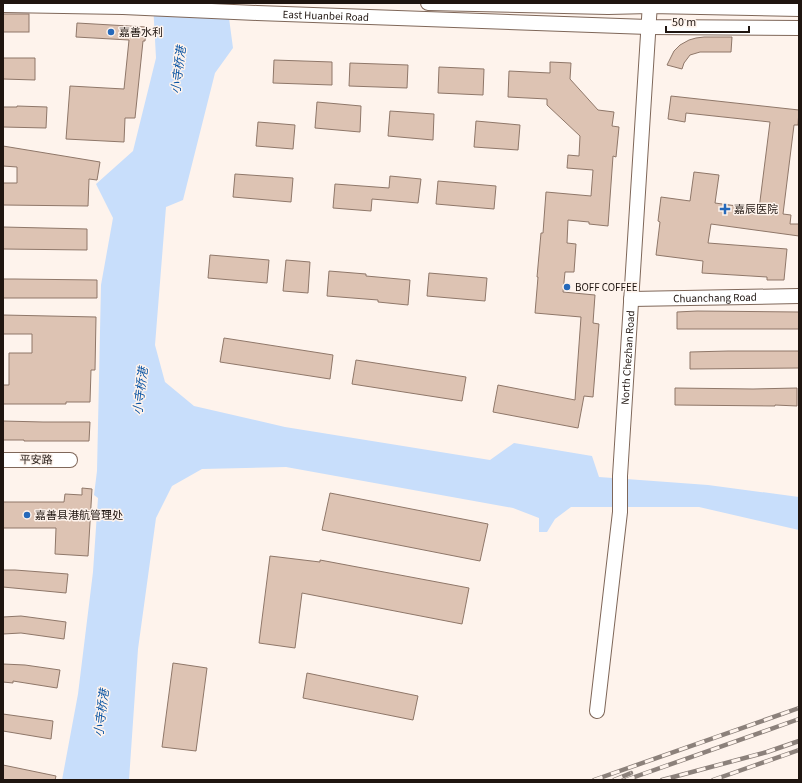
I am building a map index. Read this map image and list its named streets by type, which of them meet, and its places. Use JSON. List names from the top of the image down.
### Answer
{
  "streets": {
    "street": [
      "East Huanbei Road",
      "Chuanchang Road",
      "North Chezhan Road",
      "平安路"
    ]
  },
  "crossings": [
    ["East Huanbei Road", "North Chezhan Road"],
    ["Chuanchang Road", "North Chezhan Road"]
  ],
  "water": ["小寺桥港"],
  "places": {
    "other": ["嘉善水利", "BOFF COFFEE", "嘉善县港航管理处"],
    "health": ["嘉辰医院"]
  },
  "scale_bar": "50 m"
}
